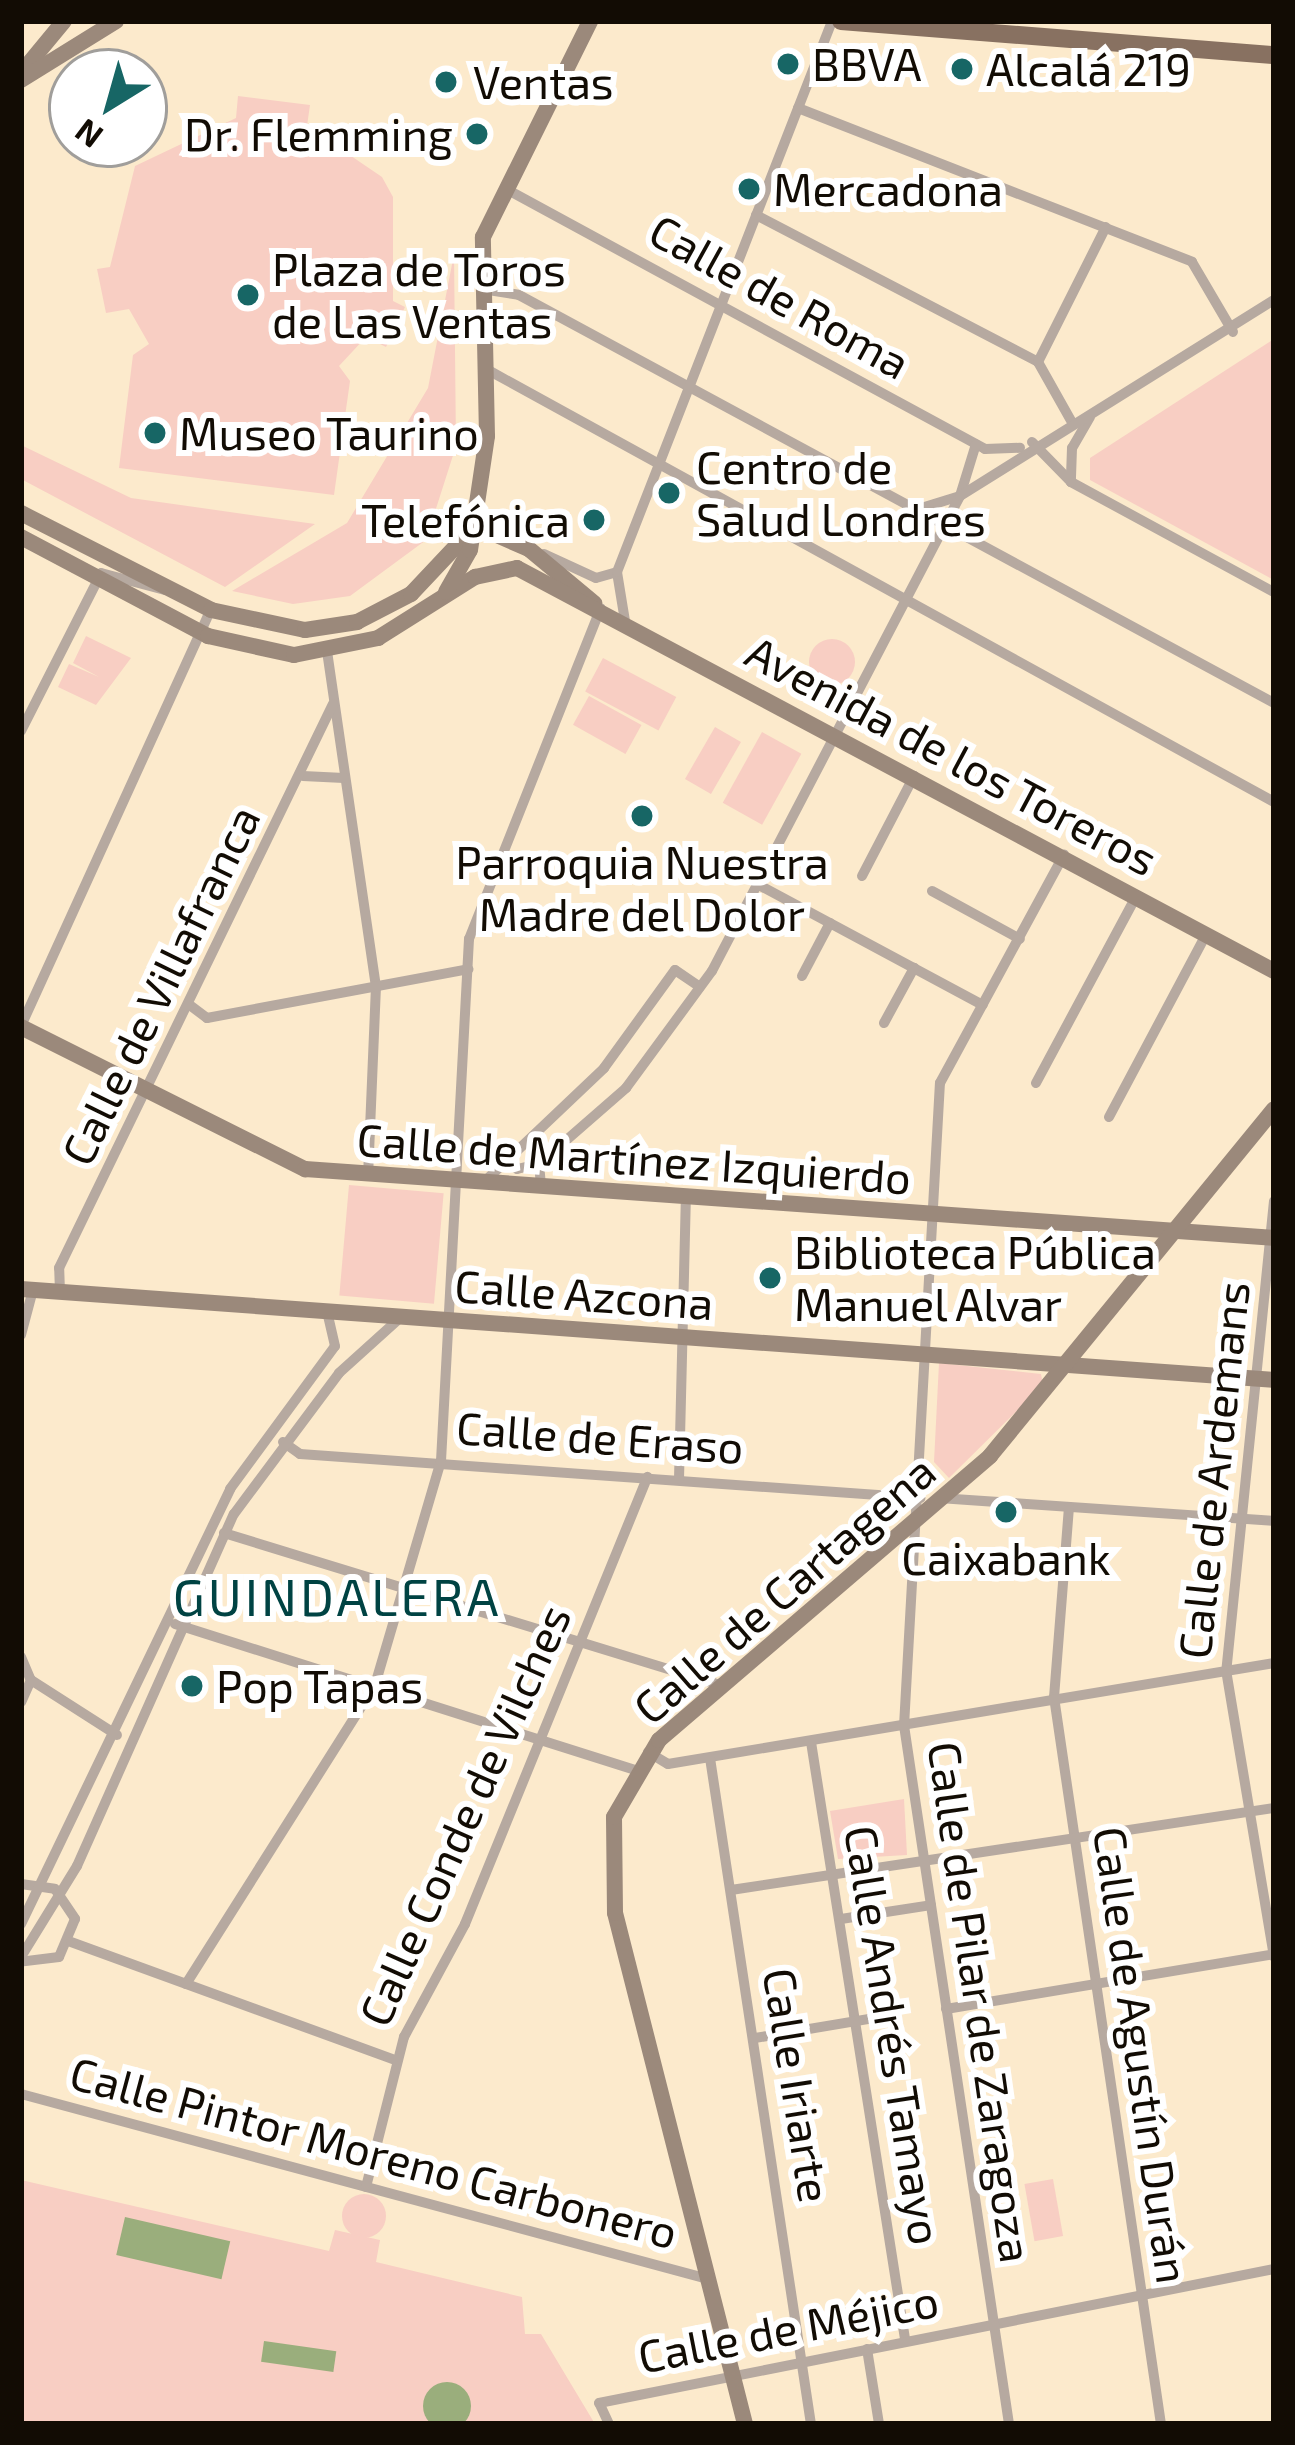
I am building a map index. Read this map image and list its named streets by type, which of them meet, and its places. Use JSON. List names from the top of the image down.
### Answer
{
  "streets": {
    "street": [
      "Calle de Roma",
      "Avenida de los Toreros",
      "Calle de Villafranca",
      "Calle de Martínez Izquierdo",
      "Calle Azcona",
      "Calle de Eraso",
      "Calle de Ardemans",
      "Calle de Cartagena",
      "Calle Conde de Vilches",
      "Calle de Pilar de Zaragoza",
      "Calle Andrés Tamayo",
      "Calle de Agustín Durán",
      "Calle Iriarte",
      "Calle Pintor Moreno Carbonero",
      "Calle de Méjico"
    ]
  },
  "crossings": [
    ["Calle de Villafranca", "Calle de Martínez Izquierdo"],
    ["Calle de Villafranca", "Calle Azcona"],
    ["Calle de Martínez Izquierdo", "Calle de Ardemans"],
    ["Calle de Martínez Izquierdo", "Calle de Cartagena"],
    ["Calle Azcona", "Calle de Ardemans"],
    ["Calle Azcona", "Calle de Cartagena"],
    ["Calle de Eraso", "Calle de Ardemans"],
    ["Calle de Eraso", "Calle de Cartagena"],
    ["Calle de Eraso", "Calle Conde de Vilches"],
    ["Calle de Eraso", "Calle de Agustín Durán"],
    ["Calle de Cartagena", "Calle de Pilar de Zaragoza"],
    ["Calle de Cartagena", "Calle Pintor Moreno Carbonero"],
    ["Calle de Cartagena", "Calle de Méjico"],
    ["Calle Conde de Vilches", "Calle Pintor Moreno Carbonero"],
    ["Calle de Pilar de Zaragoza", "Calle de Méjico"],
    ["Calle Andrés Tamayo", "Calle de Méjico"],
    ["Calle de Agustín Durán", "Calle de Méjico"],
    ["Calle Iriarte", "Calle de Méjico"]
  ],
  "districts": ["GUINDALERA"],
  "places": [
    "BBVA",
    "Alcalá 219",
    "Ventas",
    "Dr. Flemming",
    "Mercadona",
    "Plaza de Toros de Las Ventas",
    "Museo Taurino",
    "Centro de Salud Londres",
    "Telefónica",
    "Parroquia Nuestra Madre del Dolor",
    "Biblioteca Pública Manuel Alvar",
    "Caixabank",
    "Pop Tapas"
  ],
  "north": "bottom left"
}
